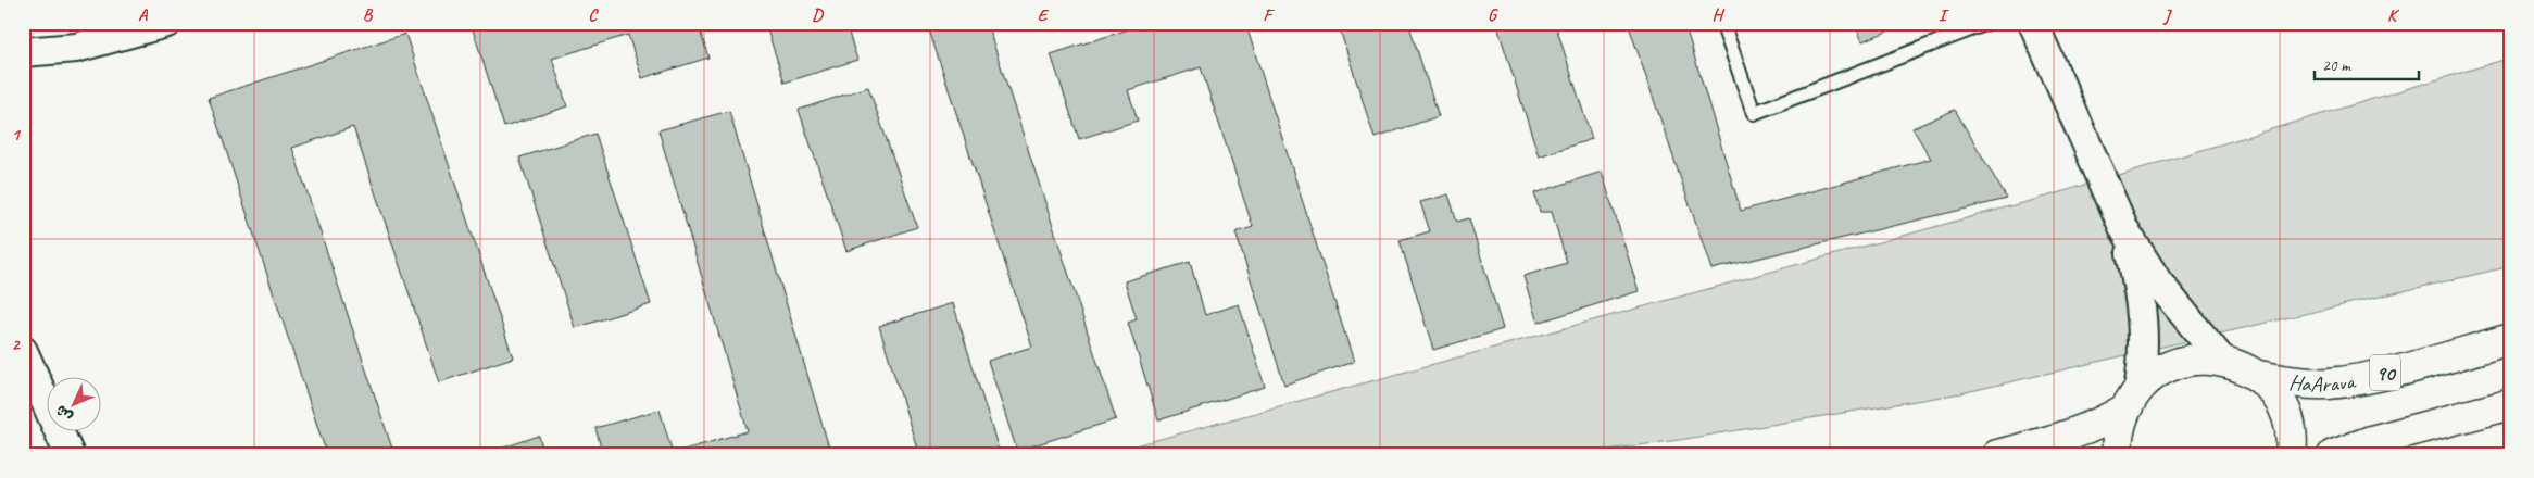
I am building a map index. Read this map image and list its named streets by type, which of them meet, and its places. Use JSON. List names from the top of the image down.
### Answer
{
  "streets": {
    "highway": ["90", "HaArava"]
  },
  "scale_bar": "20 m",
  "north": "bottom left",
  "grid": {
    "columns": [
      "A",
      "B",
      "C",
      "D",
      "E",
      "F",
      "G",
      "H",
      "I",
      "J",
      "K"
    ],
    "rows": ["1", "2"]
  }
}
